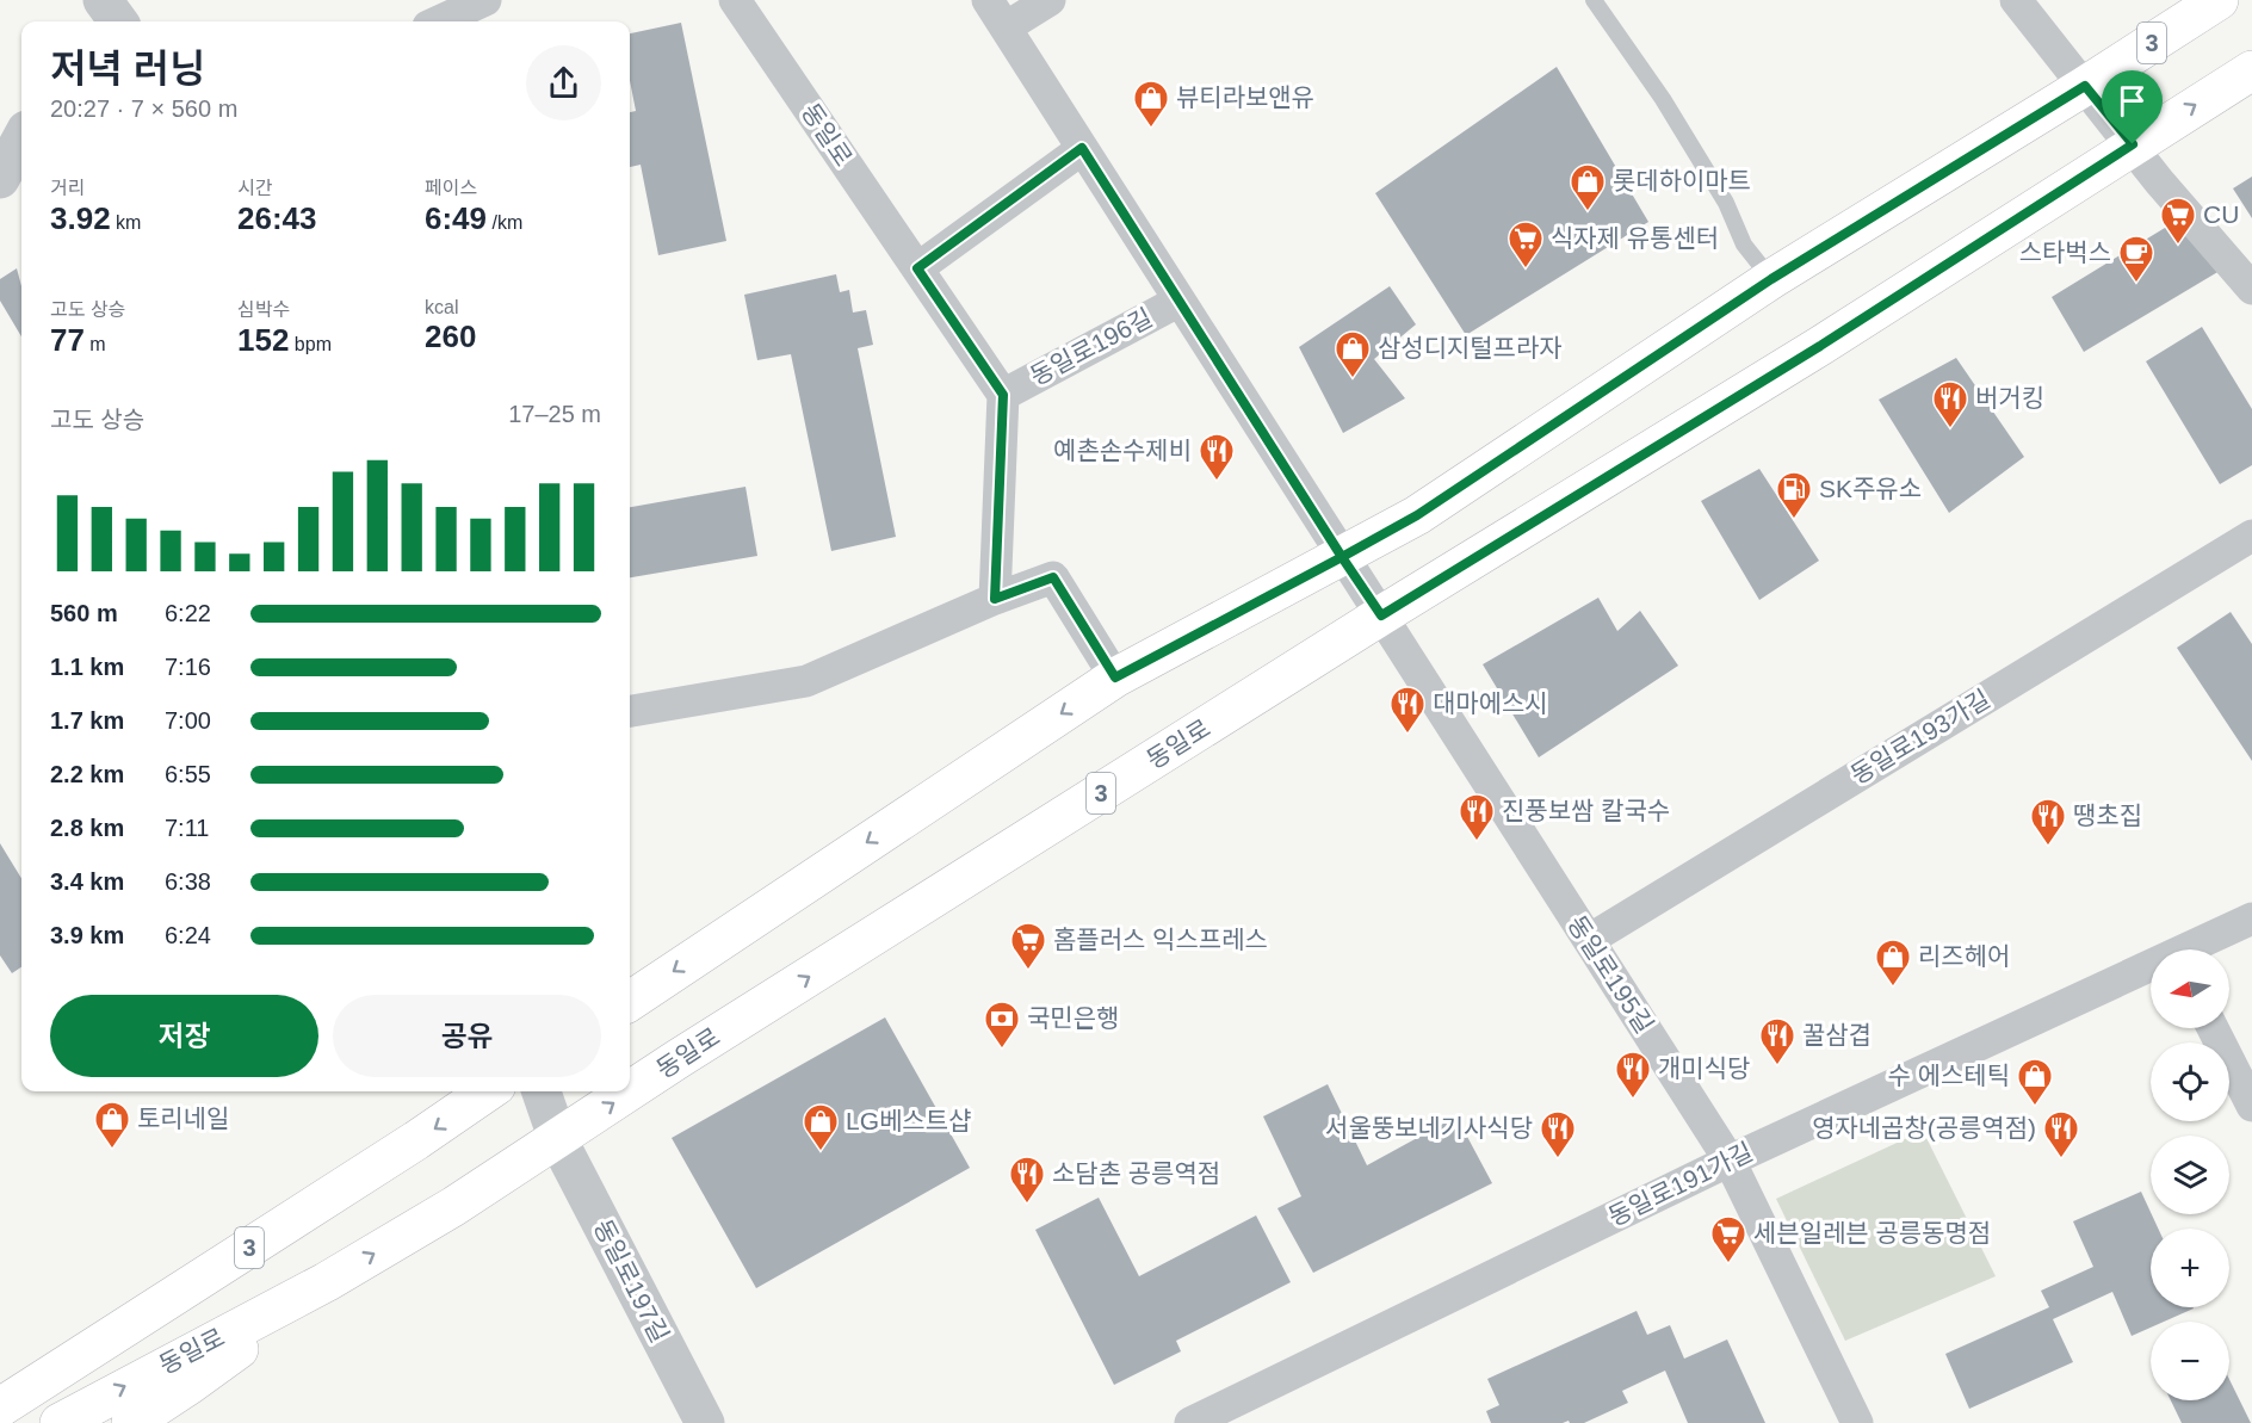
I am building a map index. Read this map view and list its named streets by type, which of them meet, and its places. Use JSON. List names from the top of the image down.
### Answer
{
  "streets": {
    "main road": ["3", "동일로"],
    "street": [
      "동일로196길",
      "동일로193가길",
      "동일로195길",
      "동일로191가길",
      "동일로197길"
    ]
  },
  "crossings": [
    ["3", "동일로196길"],
    ["동일로", "동일로196길"],
    ["동일로", "동일로195길"],
    ["동일로", "동일로197길"],
    ["동일로196길", "동일로195길"],
    ["동일로193가길", "동일로195길"],
    ["동일로195길", "동일로191가길"]
  ],
  "one_way": ["동일로"],
  "places": {
    "shop": [
      "뷰티라보앤유",
      "롯데하이마트",
      "삼성디지털프라자",
      "리즈헤어",
      "수 에스테틱",
      "토리네일",
      "LG베스트샵"
    ],
    "supermarket": [
      "CU",
      "식자제 유통센터",
      "홈플러스 익스프레스",
      "세븐일레븐 공릉동명점"
    ],
    "cafe": ["스타벅스"],
    "restaurant": [
      "버거킹",
      "예촌손수제비",
      "대마에스시",
      "진풍보쌈 칼국수",
      "땡초집",
      "꿀삼겹",
      "개미식당",
      "서울뚱보네기사식당",
      "영자네곱창(공릉역점)",
      "소담촌 공릉역점"
    ],
    "fuel station": ["SK주유소"],
    "bank": ["국민은행"]
  },
  "north": "left",
  "page": {
    "heading": ["저녁 러닝", "20:27 · 7 × 560 m"],
    "stats": [
      ["거리", "3.92 km"],
      ["시간", "26:43"],
      ["페이스", "6:49 /km"],
      ["고도 상승", "77 m"],
      ["심박수", "152 bpm"],
      ["kcal", "260"]
    ],
    "chart": ["고도 상승", "17–25 m"],
    "list": [
      {
        "name": "560 m",
        "note": "6:22"
      },
      {
        "name": "1.1 km",
        "note": "7:16"
      },
      {
        "name": "1.7 km",
        "note": "7:00"
      },
      {
        "name": "2.2 km",
        "note": "6:55"
      },
      {
        "name": "2.8 km",
        "note": "7:11"
      },
      {
        "name": "3.4 km",
        "note": "6:38"
      },
      {
        "name": "3.9 km",
        "note": "6:24"
      }
    ],
    "map_buttons": ["+", "−"],
    "buttons": ["저장", "공유"]
  }
}
